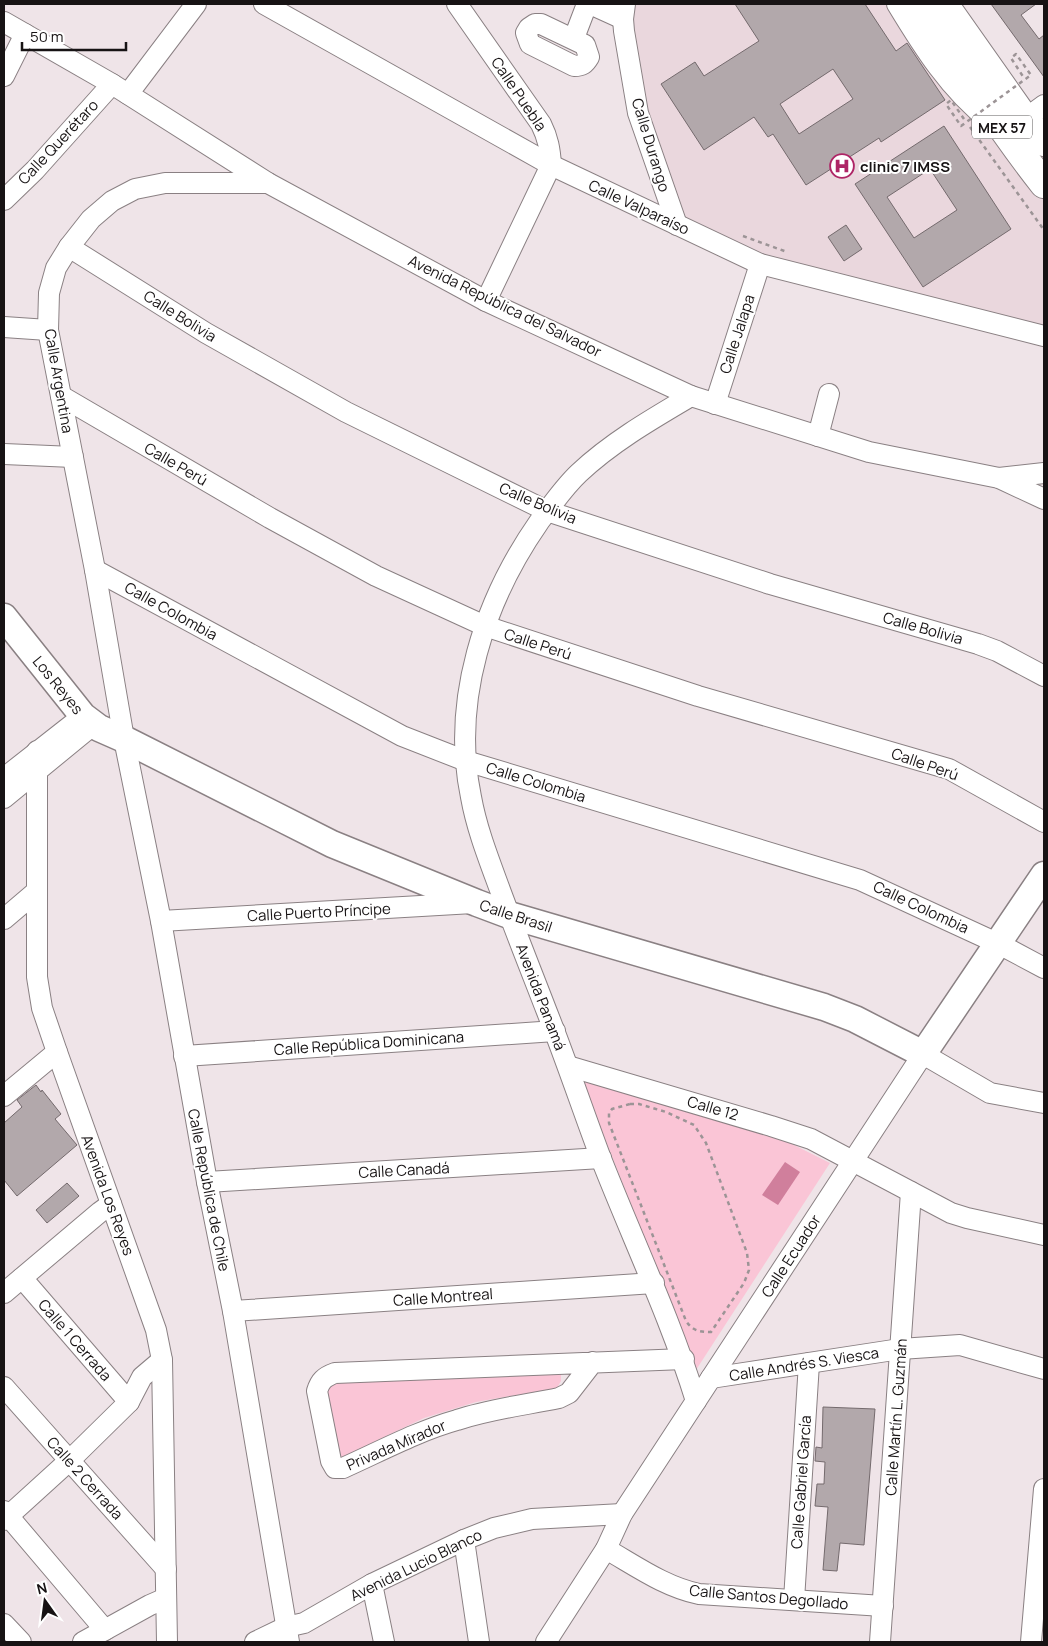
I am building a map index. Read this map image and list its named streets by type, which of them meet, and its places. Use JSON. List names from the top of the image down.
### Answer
{
  "streets": {
    "highway": ["MEX 57"],
    "main road": ["Los Reyes", "Calle Brasil", "Calle Ecuador"],
    "street": [
      "Calle Puebla",
      "Calle Querétaro",
      "Calle Durango",
      "Calle Valparaíso",
      "Avenida República del Salvador",
      "Calle Bolivia",
      "Calle Jalapa",
      "Calle Argentina",
      "Calle Perú",
      "Calle Colombia",
      "Calle Puerto Príncipe",
      "Avenida Panamá",
      "Calle República Dominicana",
      "Calle 12",
      "Calle Canadá",
      "Calle República de Chile",
      "Avenida Los Reyes",
      "Calle Montreal",
      "Calle 1 Cerrada",
      "Calle Andrés S. Viesca",
      "Calle Martín L. Guzmán",
      "Privada Mirador",
      "Calle 2 Cerrada",
      "Calle Gabriel García",
      "Avenida Lucio Blanco",
      "Calle Santos Degollado"
    ]
  },
  "crossings": [
    ["Calle Puebla", "Calle Valparaíso"],
    ["Calle Querétaro", "Avenida República del Salvador"],
    ["Calle Durango", "Calle Valparaíso"],
    ["Calle Valparaíso", "Calle Jalapa"],
    ["Avenida República del Salvador", "Calle Jalapa"],
    ["Avenida República del Salvador", "Calle Argentina"],
    ["Avenida República del Salvador", "Avenida Panamá"],
    ["Calle Bolivia", "Calle Argentina"],
    ["Calle Bolivia", "Avenida Panamá"],
    ["Calle Argentina", "Calle Perú"],
    ["Calle Argentina", "Calle Colombia"],
    ["Calle Argentina", "Los Reyes"],
    ["Calle Argentina", "Calle Brasil"],
    ["Calle Argentina", "Calle República de Chile"],
    ["Calle Perú", "Avenida Panamá"],
    ["Calle Colombia", "Avenida Panamá"],
    ["Calle Colombia", "Calle Ecuador"],
    ["Los Reyes", "Calle Brasil"],
    ["Los Reyes", "Calle República de Chile"],
    ["Calle Puerto Príncipe", "Calle Brasil"],
    ["Calle Puerto Príncipe", "Calle República de Chile"],
    ["Calle Brasil", "Avenida Panamá"],
    ["Calle Brasil", "Calle República de Chile"],
    ["Calle Brasil", "Calle Ecuador"],
    ["Avenida Panamá", "Calle República Dominicana"],
    ["Avenida Panamá", "Calle 12"],
    ["Avenida Panamá", "Calle Canadá"],
    ["Avenida Panamá", "Calle Ecuador"],
    ["Avenida Panamá", "Calle Montreal"],
    ["Avenida Panamá", "Privada Mirador"],
    ["Calle República Dominicana", "Calle República de Chile"],
    ["Calle 12", "Calle Ecuador"],
    ["Calle 12", "Calle Martín L. Guzmán"],
    ["Calle Canadá", "Calle República de Chile"],
    ["Calle República de Chile", "Calle Montreal"],
    ["Calle República de Chile", "Avenida Lucio Blanco"],
    ["Avenida Los Reyes", "Calle 2 Cerrada"],
    ["Calle Ecuador", "Calle Andrés S. Viesca"],
    ["Calle Ecuador", "Avenida Lucio Blanco"],
    ["Calle Ecuador", "Calle Santos Degollado"],
    ["Calle Andrés S. Viesca", "Calle Martín L. Guzmán"],
    ["Calle Andrés S. Viesca", "Calle Gabriel García"],
    ["Calle Martín L. Guzmán", "Calle Santos Degollado"],
    ["Calle Gabriel García", "Calle Santos Degollado"]
  ],
  "places": {
    "hospital": ["clinic 7 IMSS"]
  },
  "scale_bar": "50 m",
  "north": "top"
}
